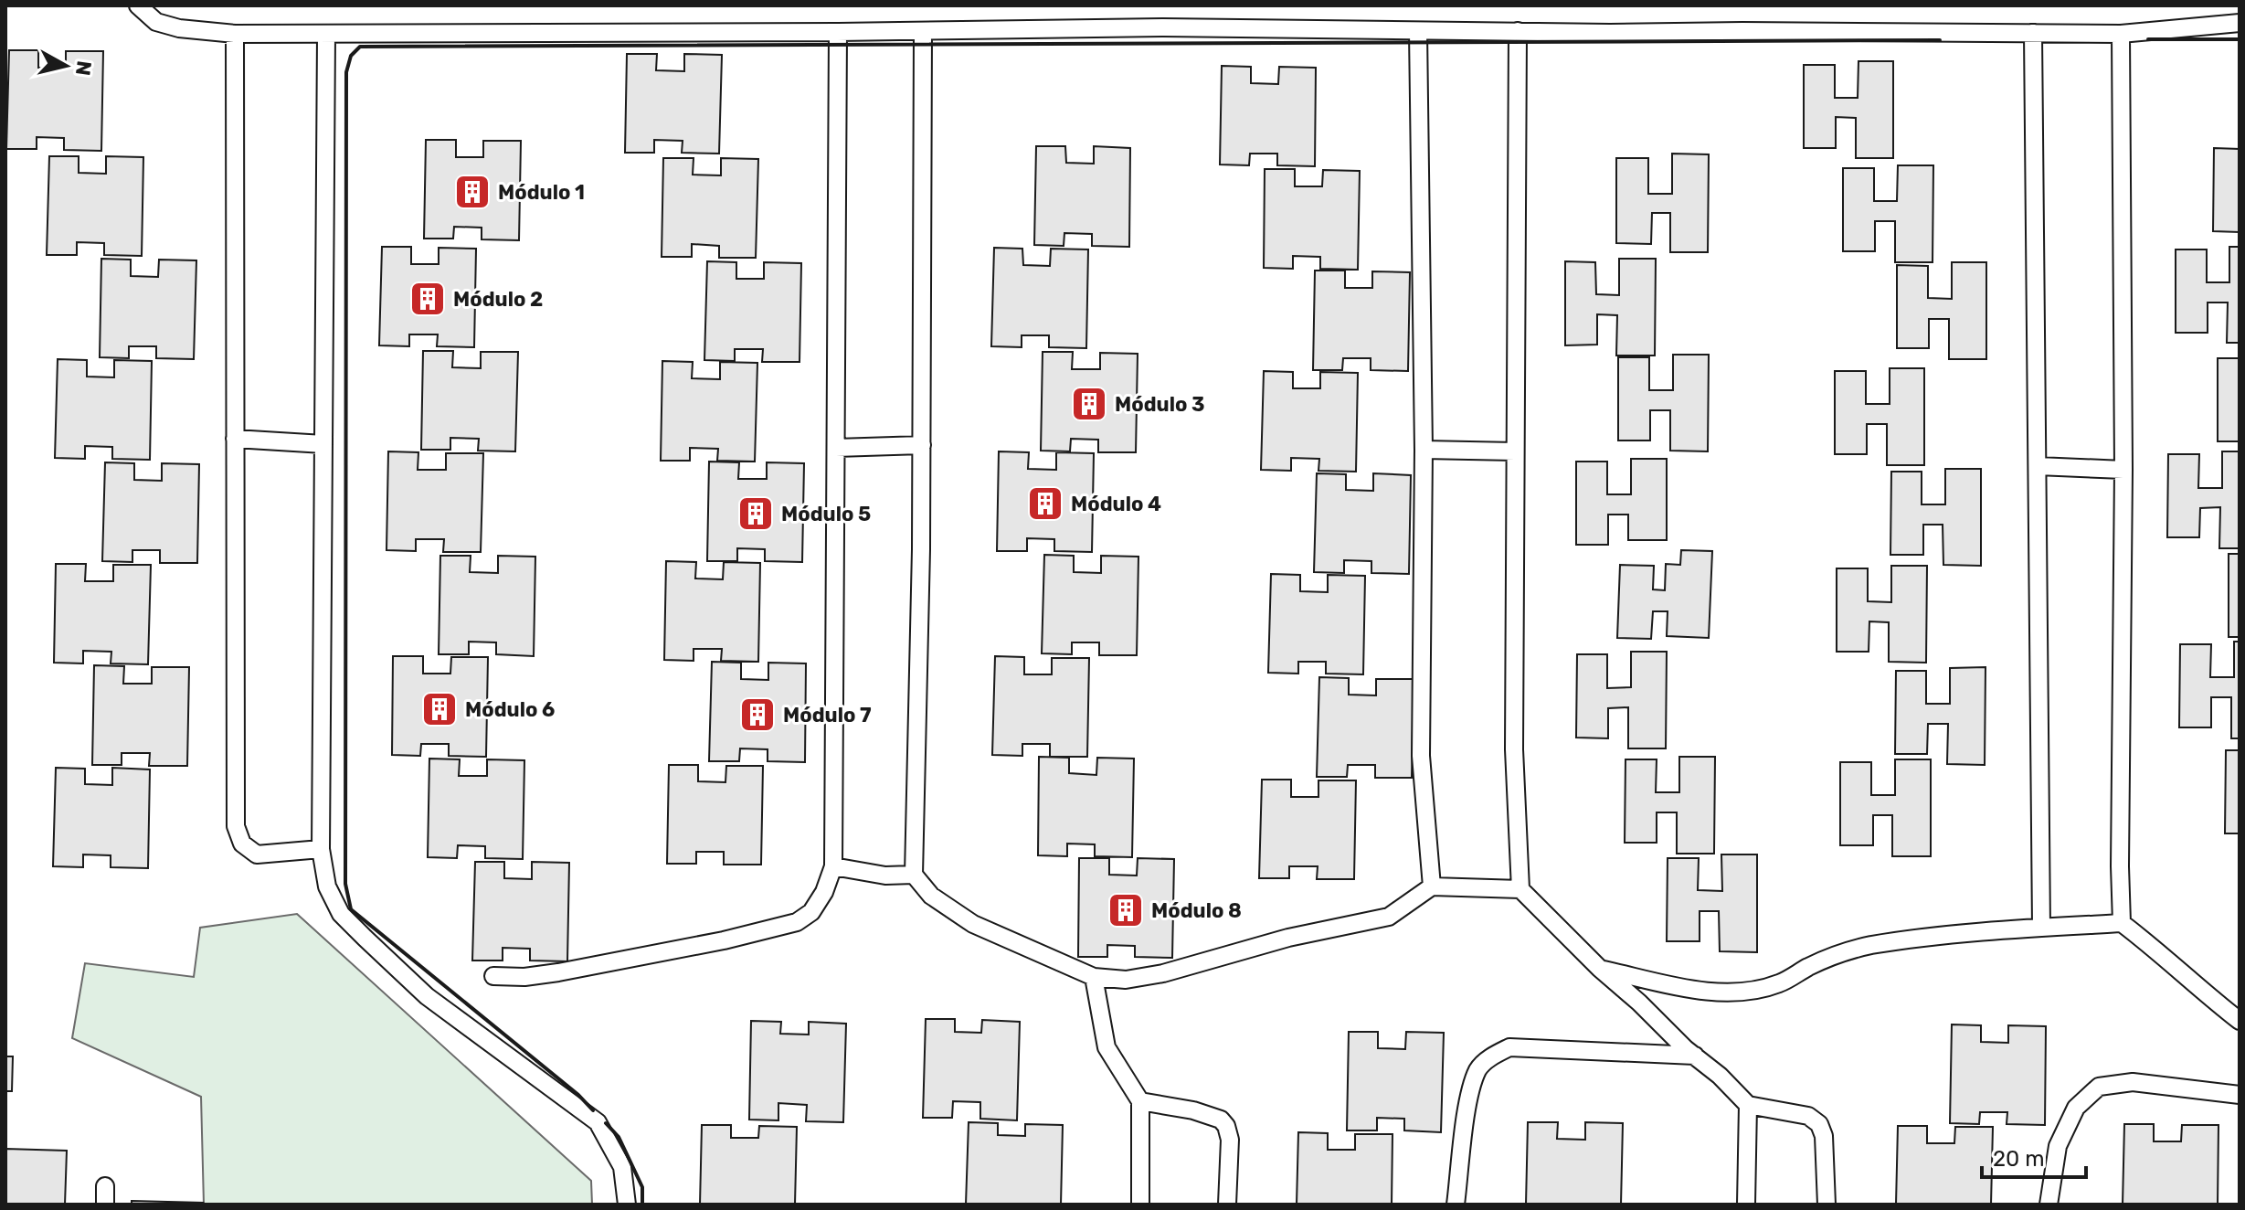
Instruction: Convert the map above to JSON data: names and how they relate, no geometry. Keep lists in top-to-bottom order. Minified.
{"places":{"building":["Módulo 1","Módulo 2","Módulo 3","Módulo 4","Módulo 5","Módulo 6","Módulo 7","Módulo 8"]},"scale_bar":"20 m","north":"right"}
